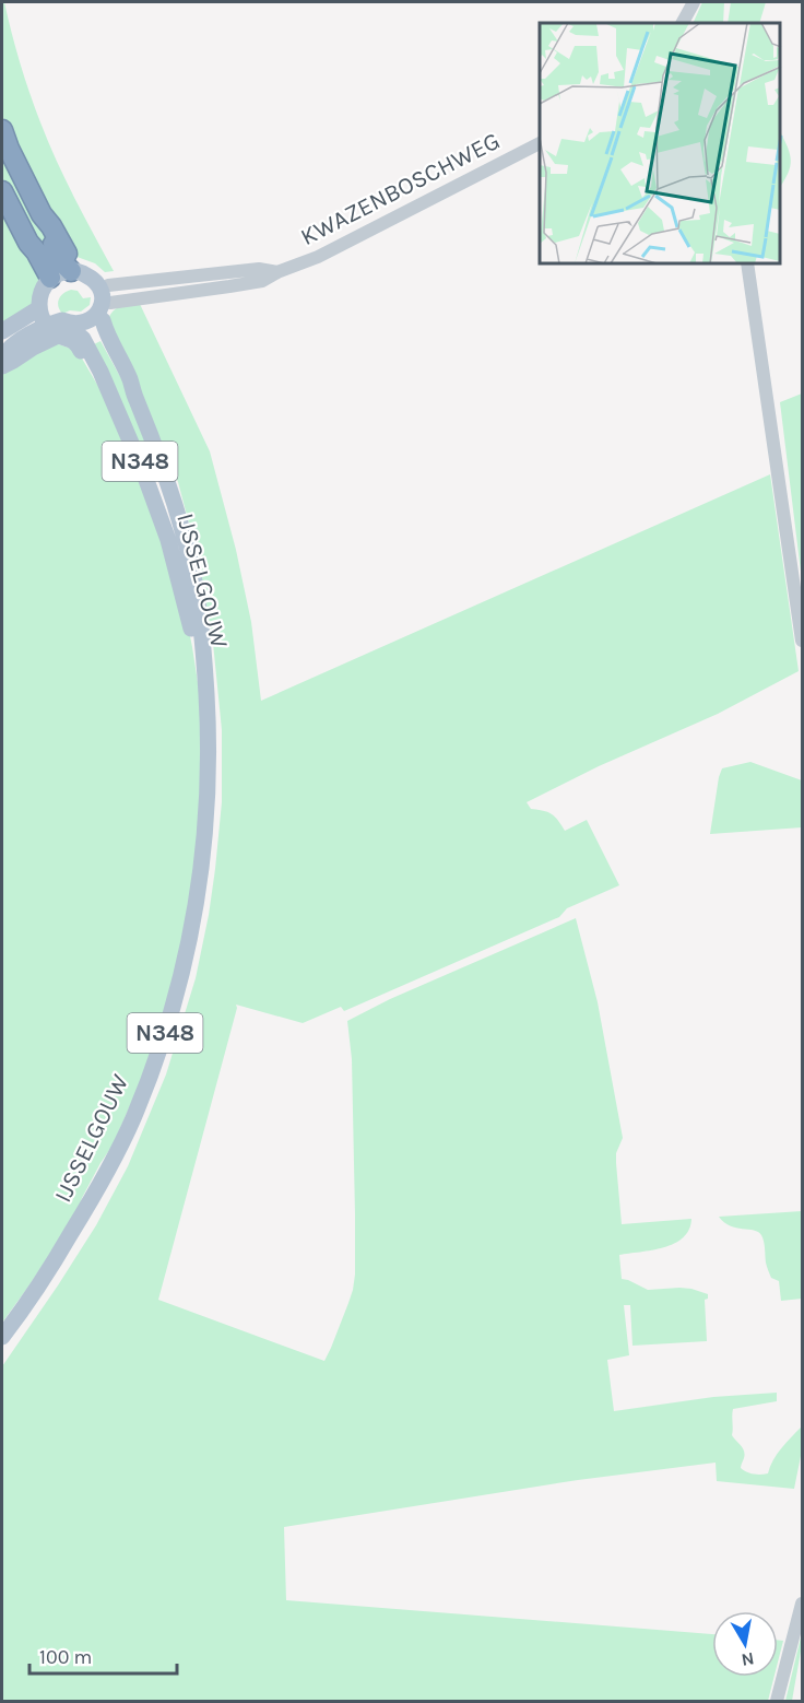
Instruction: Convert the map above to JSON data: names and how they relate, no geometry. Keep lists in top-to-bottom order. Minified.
{"streets":{"main road":["N348","IJSSELGOUW"],"street":["KWAZENBOSCHWEG"]},"scale_bar":"100 m","north":"bottom"}
